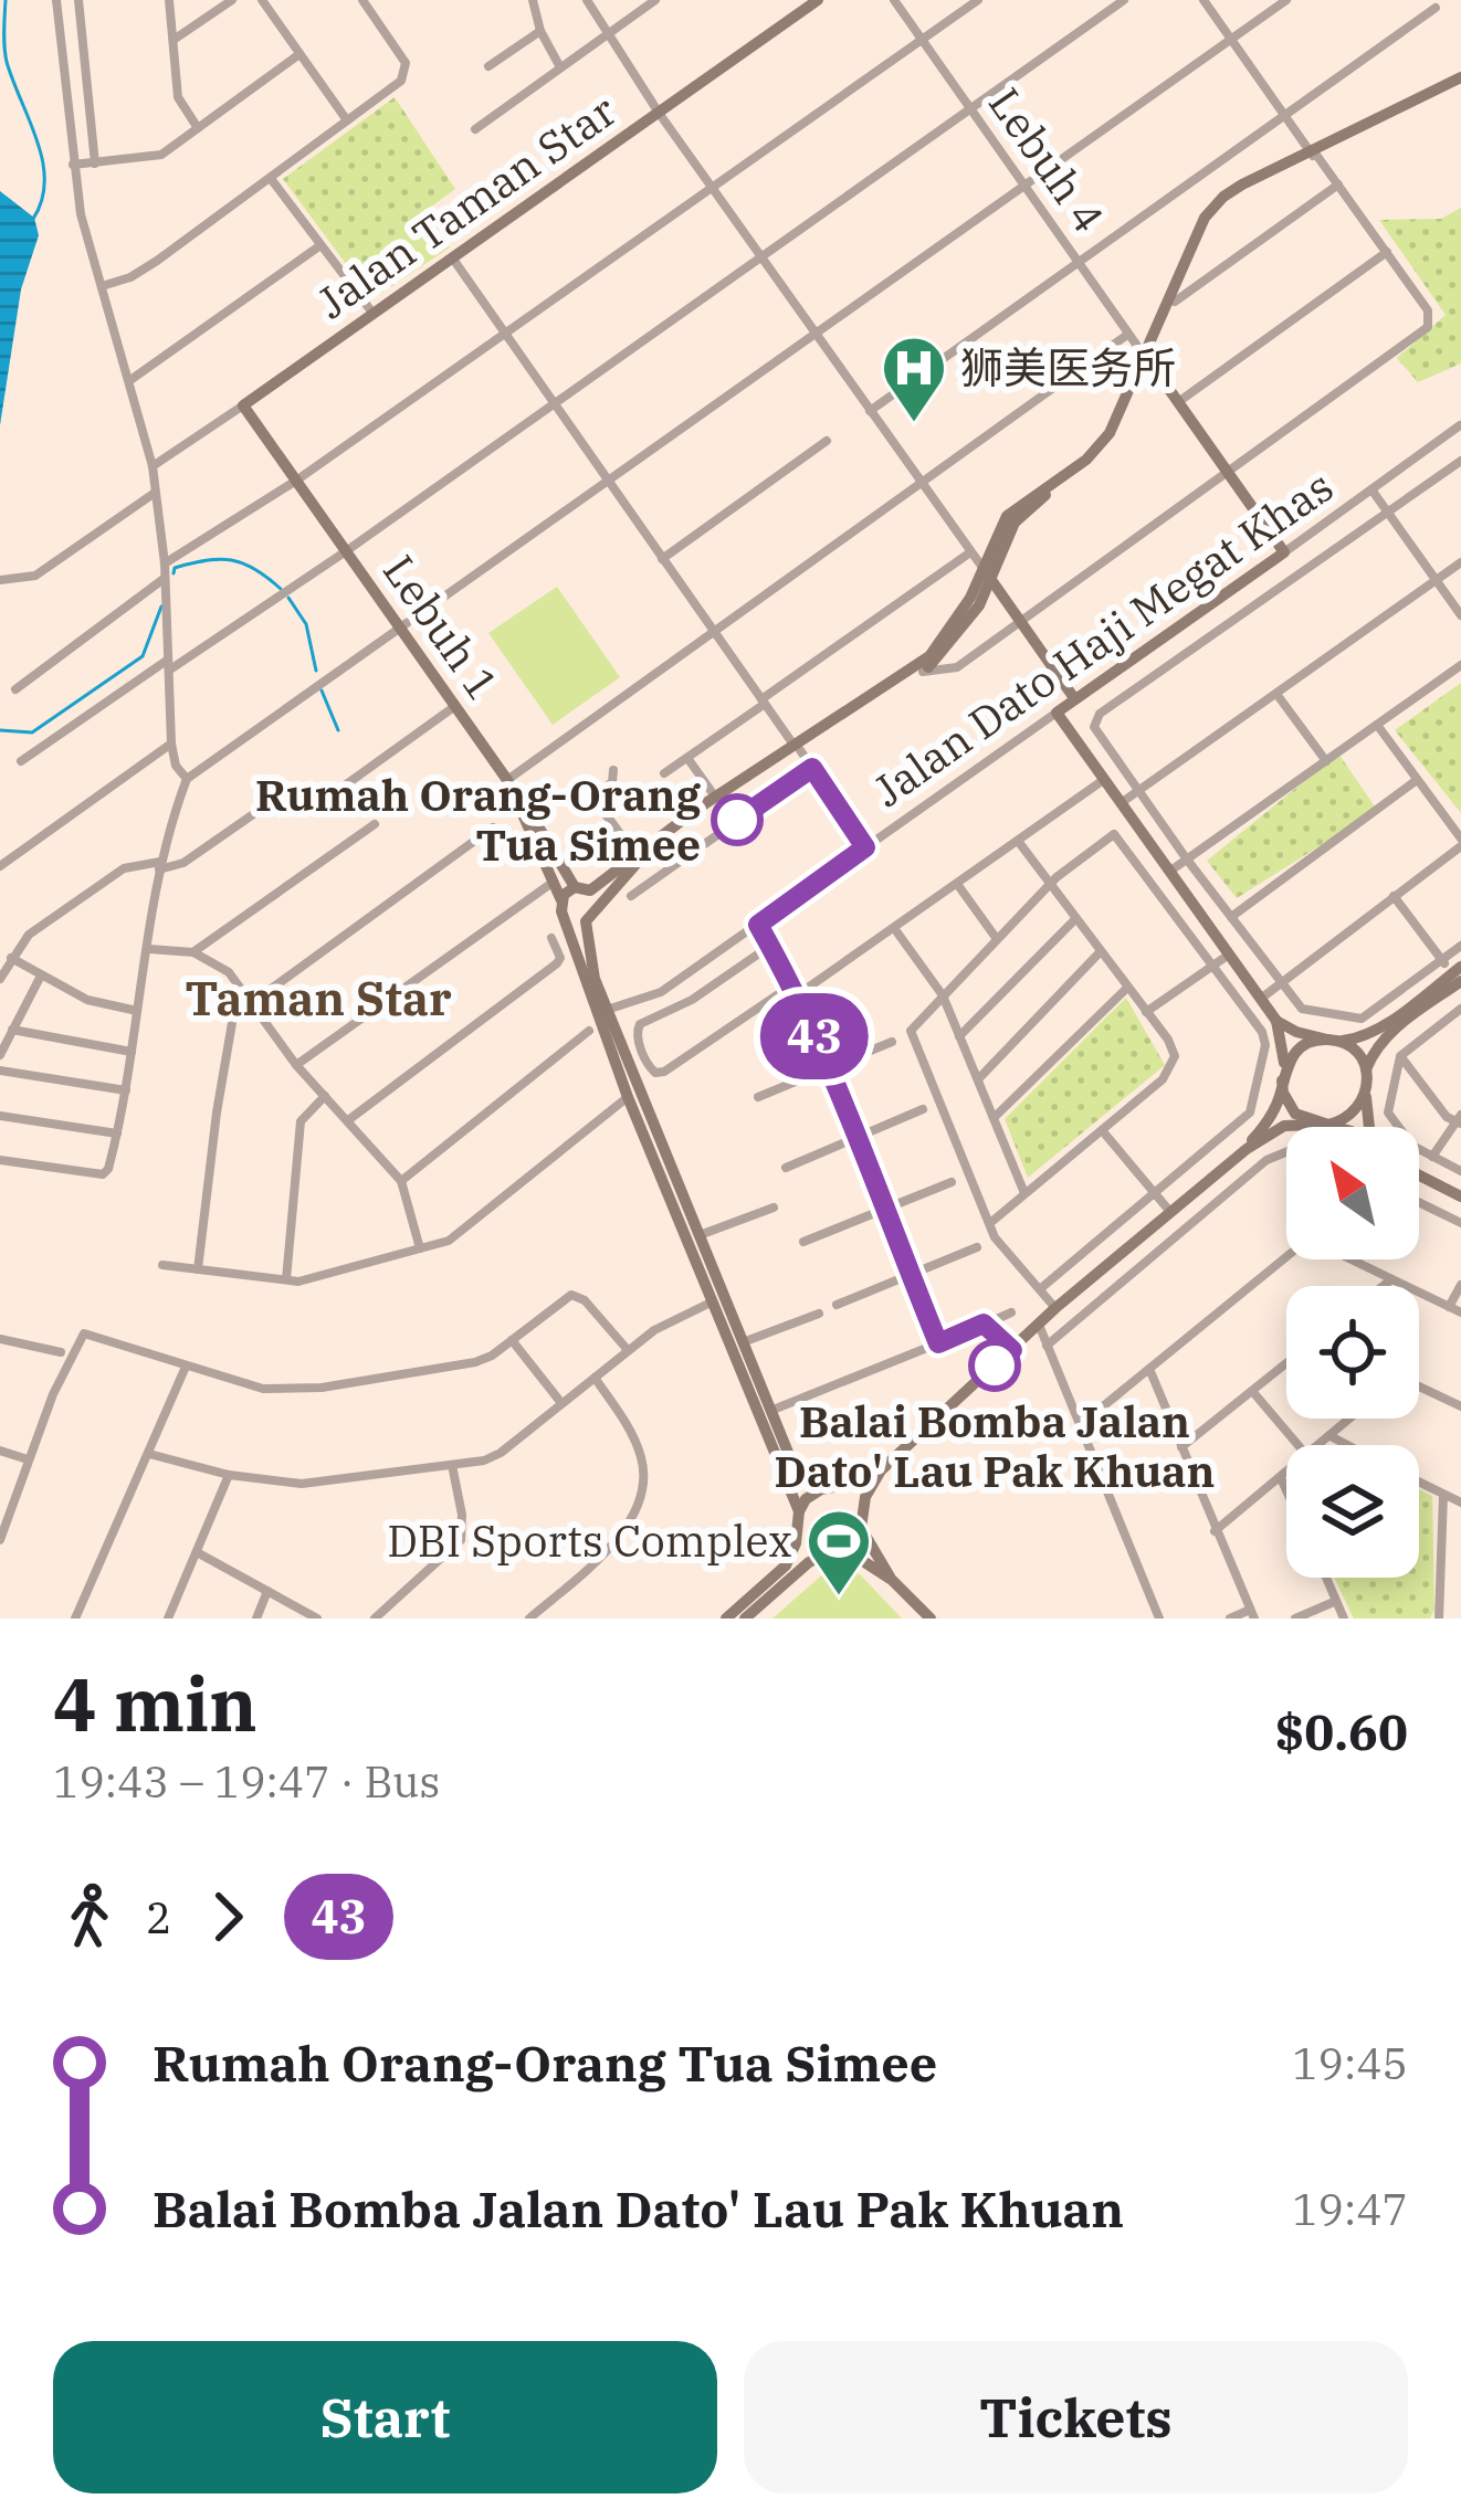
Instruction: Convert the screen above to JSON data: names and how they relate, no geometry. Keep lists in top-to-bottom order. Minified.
{"streets":{"main road":["Lebuh 4","Jalan Taman Star","Lebuh 1","Jalan Dato Haji Megat Khas"]},"crossings":[["Lebuh 4","Jalan Dato Haji Megat Khas"],["Jalan Taman Star","Lebuh 1"]],"districts":["Taman Star"],"places":{"hospital":["狮美医务所"],"other":["Rumah Orang-Orang Tua Simee","Balai Bomba Jalan Dato' Lau Pak Khuan"],"sports":["DBI Sports Complex"]},"lines":["bus line 43"],"north":"top left","page":{"on_map":"43","heading":["4 min","19:43 – 19:47 · Bus","$0.60"],"legs":["2","43"],"list":[{"name":"Rumah Orang-Orang Tua Simee","value":"19:45"},{"name":"Balai Bomba Jalan Dato' Lau Pak Khuan","value":"19:47"}],"buttons":["Start","Tickets"]}}
